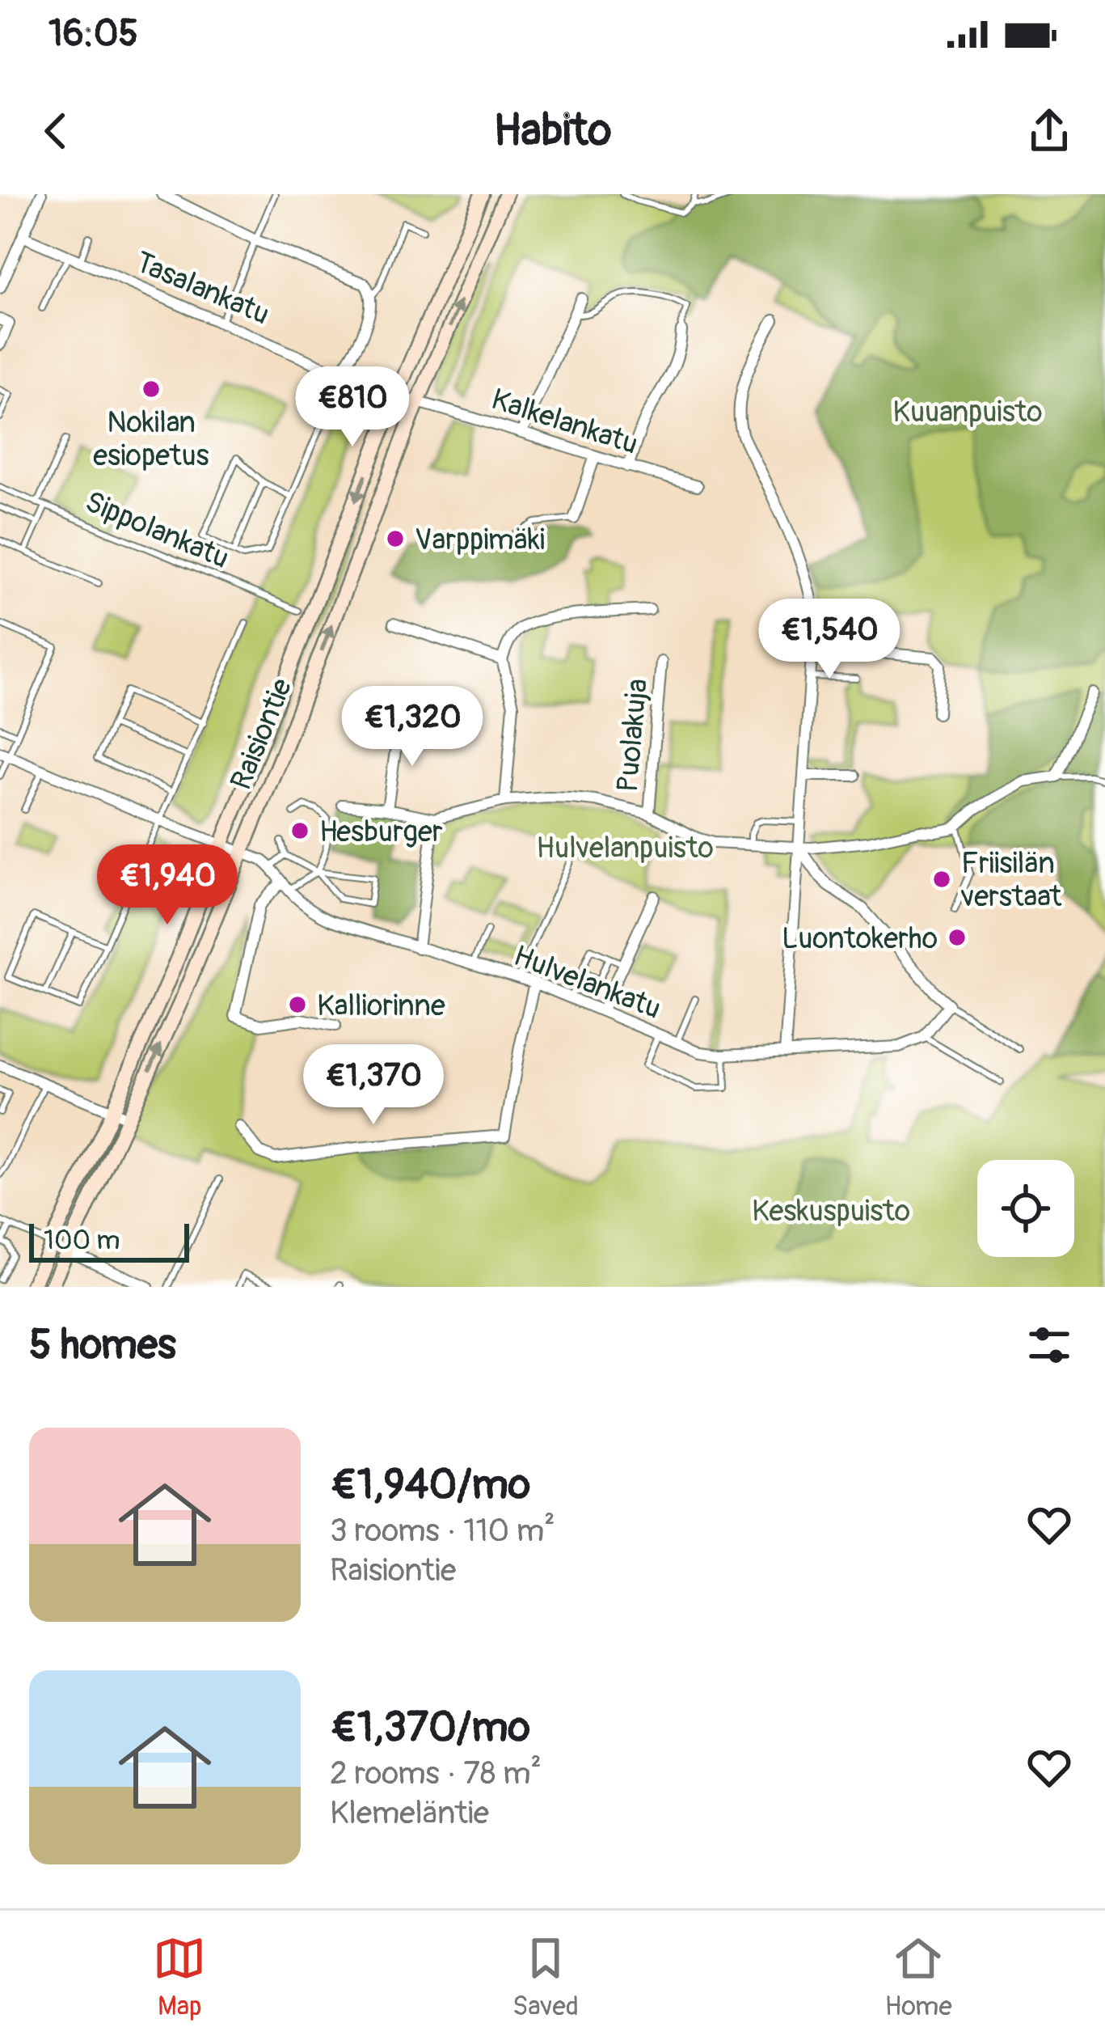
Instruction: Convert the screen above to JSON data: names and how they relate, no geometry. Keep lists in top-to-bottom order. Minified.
{"streets":{"main road":["Raisiontie"],"street":["Tasalankatu","Kalkelankatu","Puolakuja","Hulvelankatu"],"lane":["Sippolankatu"]},"crossings":[["Tasalankatu","Kalkelankatu"],["Tasalankatu","Raisiontie"],["Kalkelankatu","Raisiontie"],["Raisiontie","Hulvelankatu"]],"parks":["Kuuanpuisto","Hulvelanpuisto","Keskuspuisto"],"places":["Nokilan esiopetus","Varppimäki","Hesburger","Friisilän verstaat","Luontokerho","Kalliorinne"],"scale_bar":"100 m","page":{"status":"16:05","header":"Habito","price":["€810","€1,540","€1,320","€1,940","€1,370"],"scale":"100 m","heading":"5 homes","list":[{"name":"€1,940/mo","note":"3 rooms · 110 m² · Raisiontie"},{"name":"€1,370/mo","note":"2 rooms · 78 m² · Klemeläntie"}],"tabs":["Map","Saved","Home"]}}
